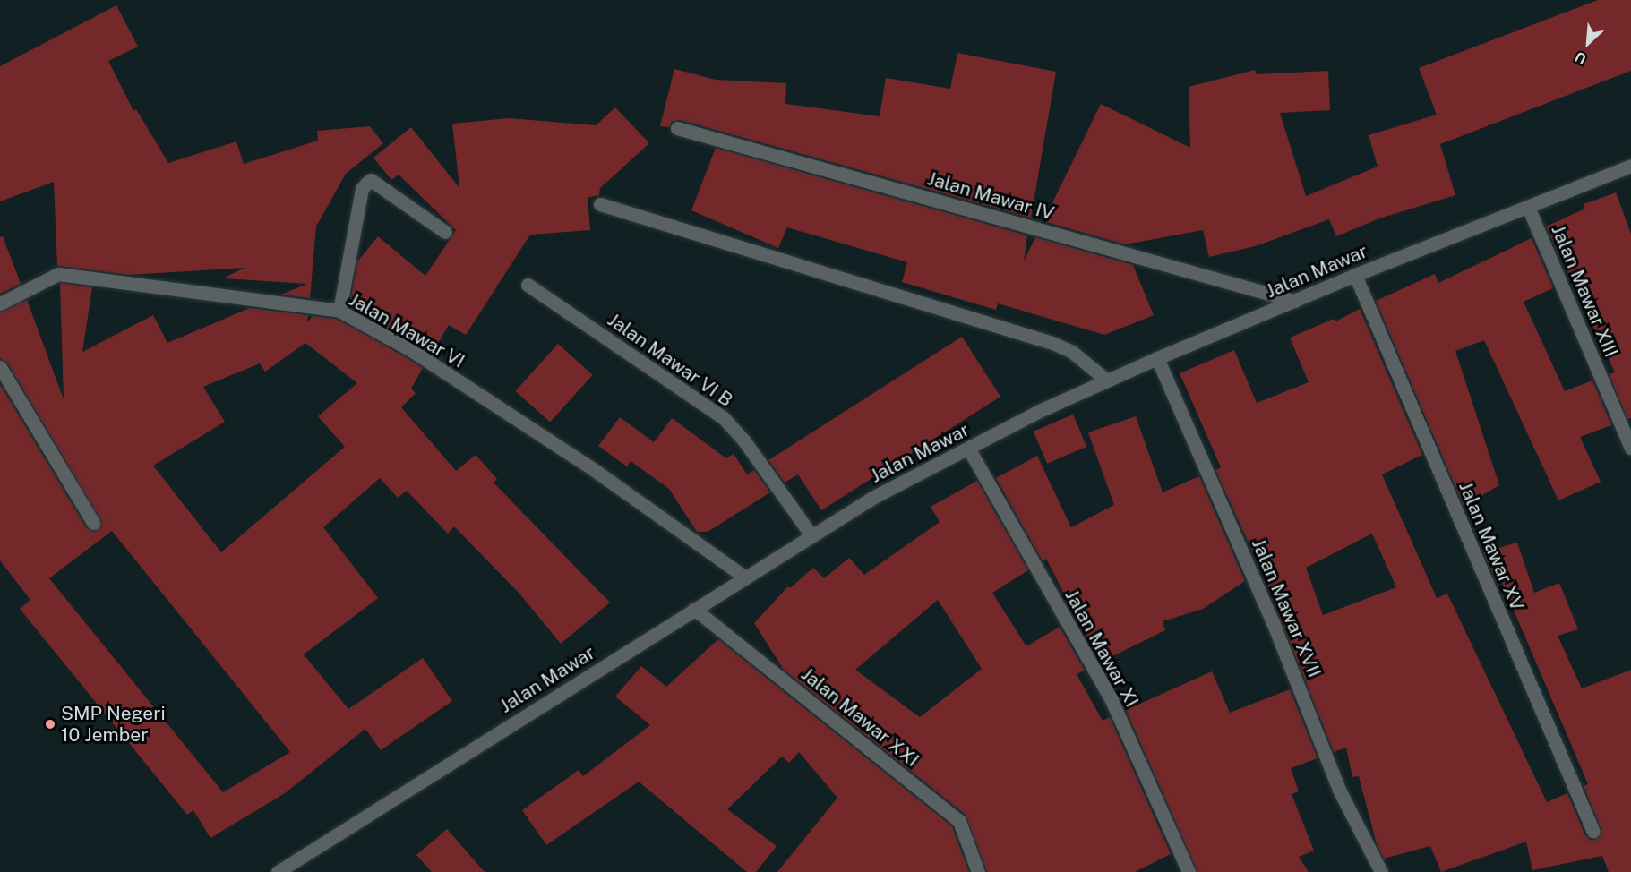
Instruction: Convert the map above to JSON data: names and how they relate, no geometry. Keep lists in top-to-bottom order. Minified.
{"streets":{"street":["Jalan Mawar IV","Jalan Mawar","Jalan Mawar XIII","Jalan Mawar VI","Jalan Mawar VI B","Jalan Mawar XV","Jalan Mawar XVII","Jalan Mawar XI","Jalan Mawar XXI"]},"crossings":[["Jalan Mawar IV","Jalan Mawar"],["Jalan Mawar","Jalan Mawar XIII"],["Jalan Mawar","Jalan Mawar VI"],["Jalan Mawar","Jalan Mawar VI B"],["Jalan Mawar","Jalan Mawar XV"],["Jalan Mawar","Jalan Mawar XVII"],["Jalan Mawar","Jalan Mawar XI"],["Jalan Mawar","Jalan Mawar XXI"]],"places":["SMP Negeri 10 Jember"],"north":"bottom left"}
